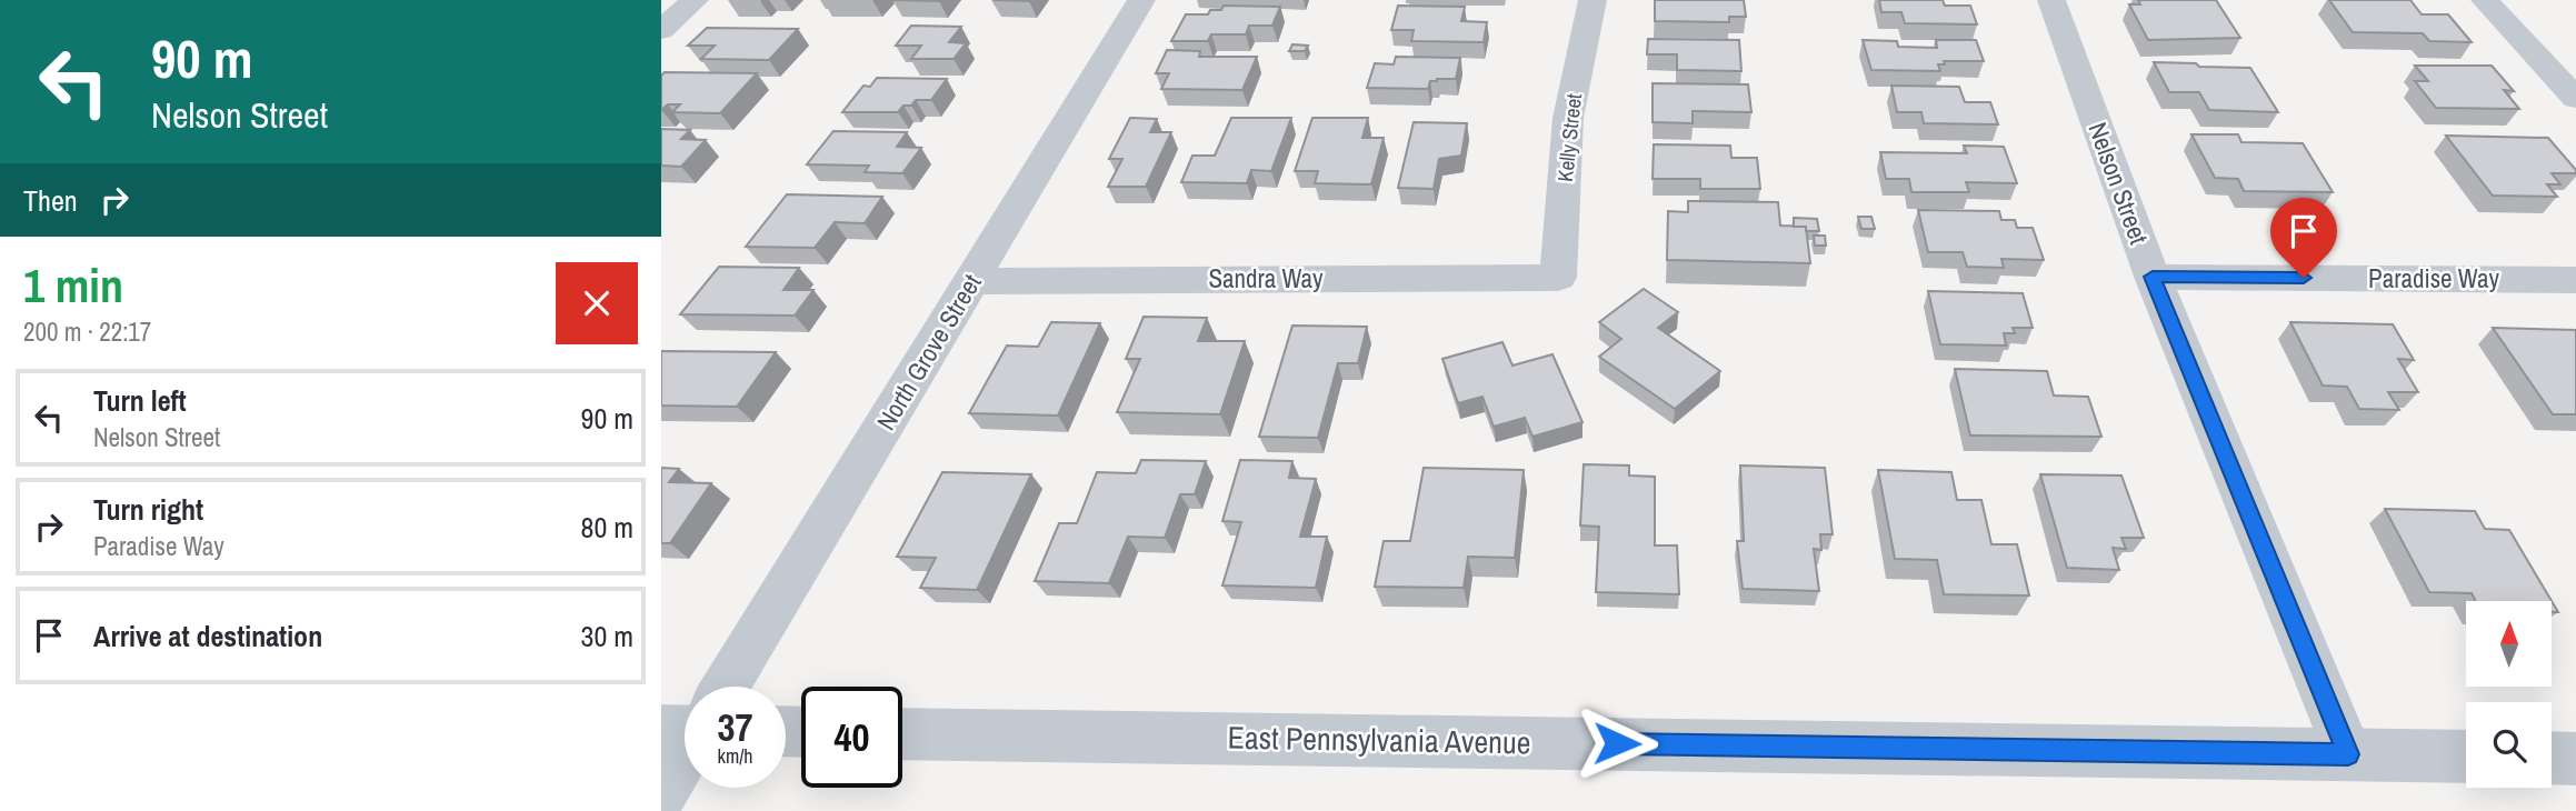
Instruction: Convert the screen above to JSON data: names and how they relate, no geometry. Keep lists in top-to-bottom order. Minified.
{"streets":{"street":["Kelly Street","Nelson Street","Sandra Way","Paradise Way","North Grove Street","East Pennsylvania Avenue"]},"crossings":[["Kelly Street","Sandra Way"],["Nelson Street","Paradise Way"],["Nelson Street","East Pennsylvania Avenue"],["Sandra Way","North Grove Street"]],"north":"top","page":{"turn":["90 m","Nelson Street"],"then":"Then","heading":["1 min","200 m · 22:17"],"list":[{"name":"Turn left","note":"Nelson Street","value":"90 m"},{"name":"Turn right","note":"Paradise Way","value":"80 m"},{"name":"Arrive at destination","value":"30 m"}],"speed":"37 km/h","limit":"40"}}
